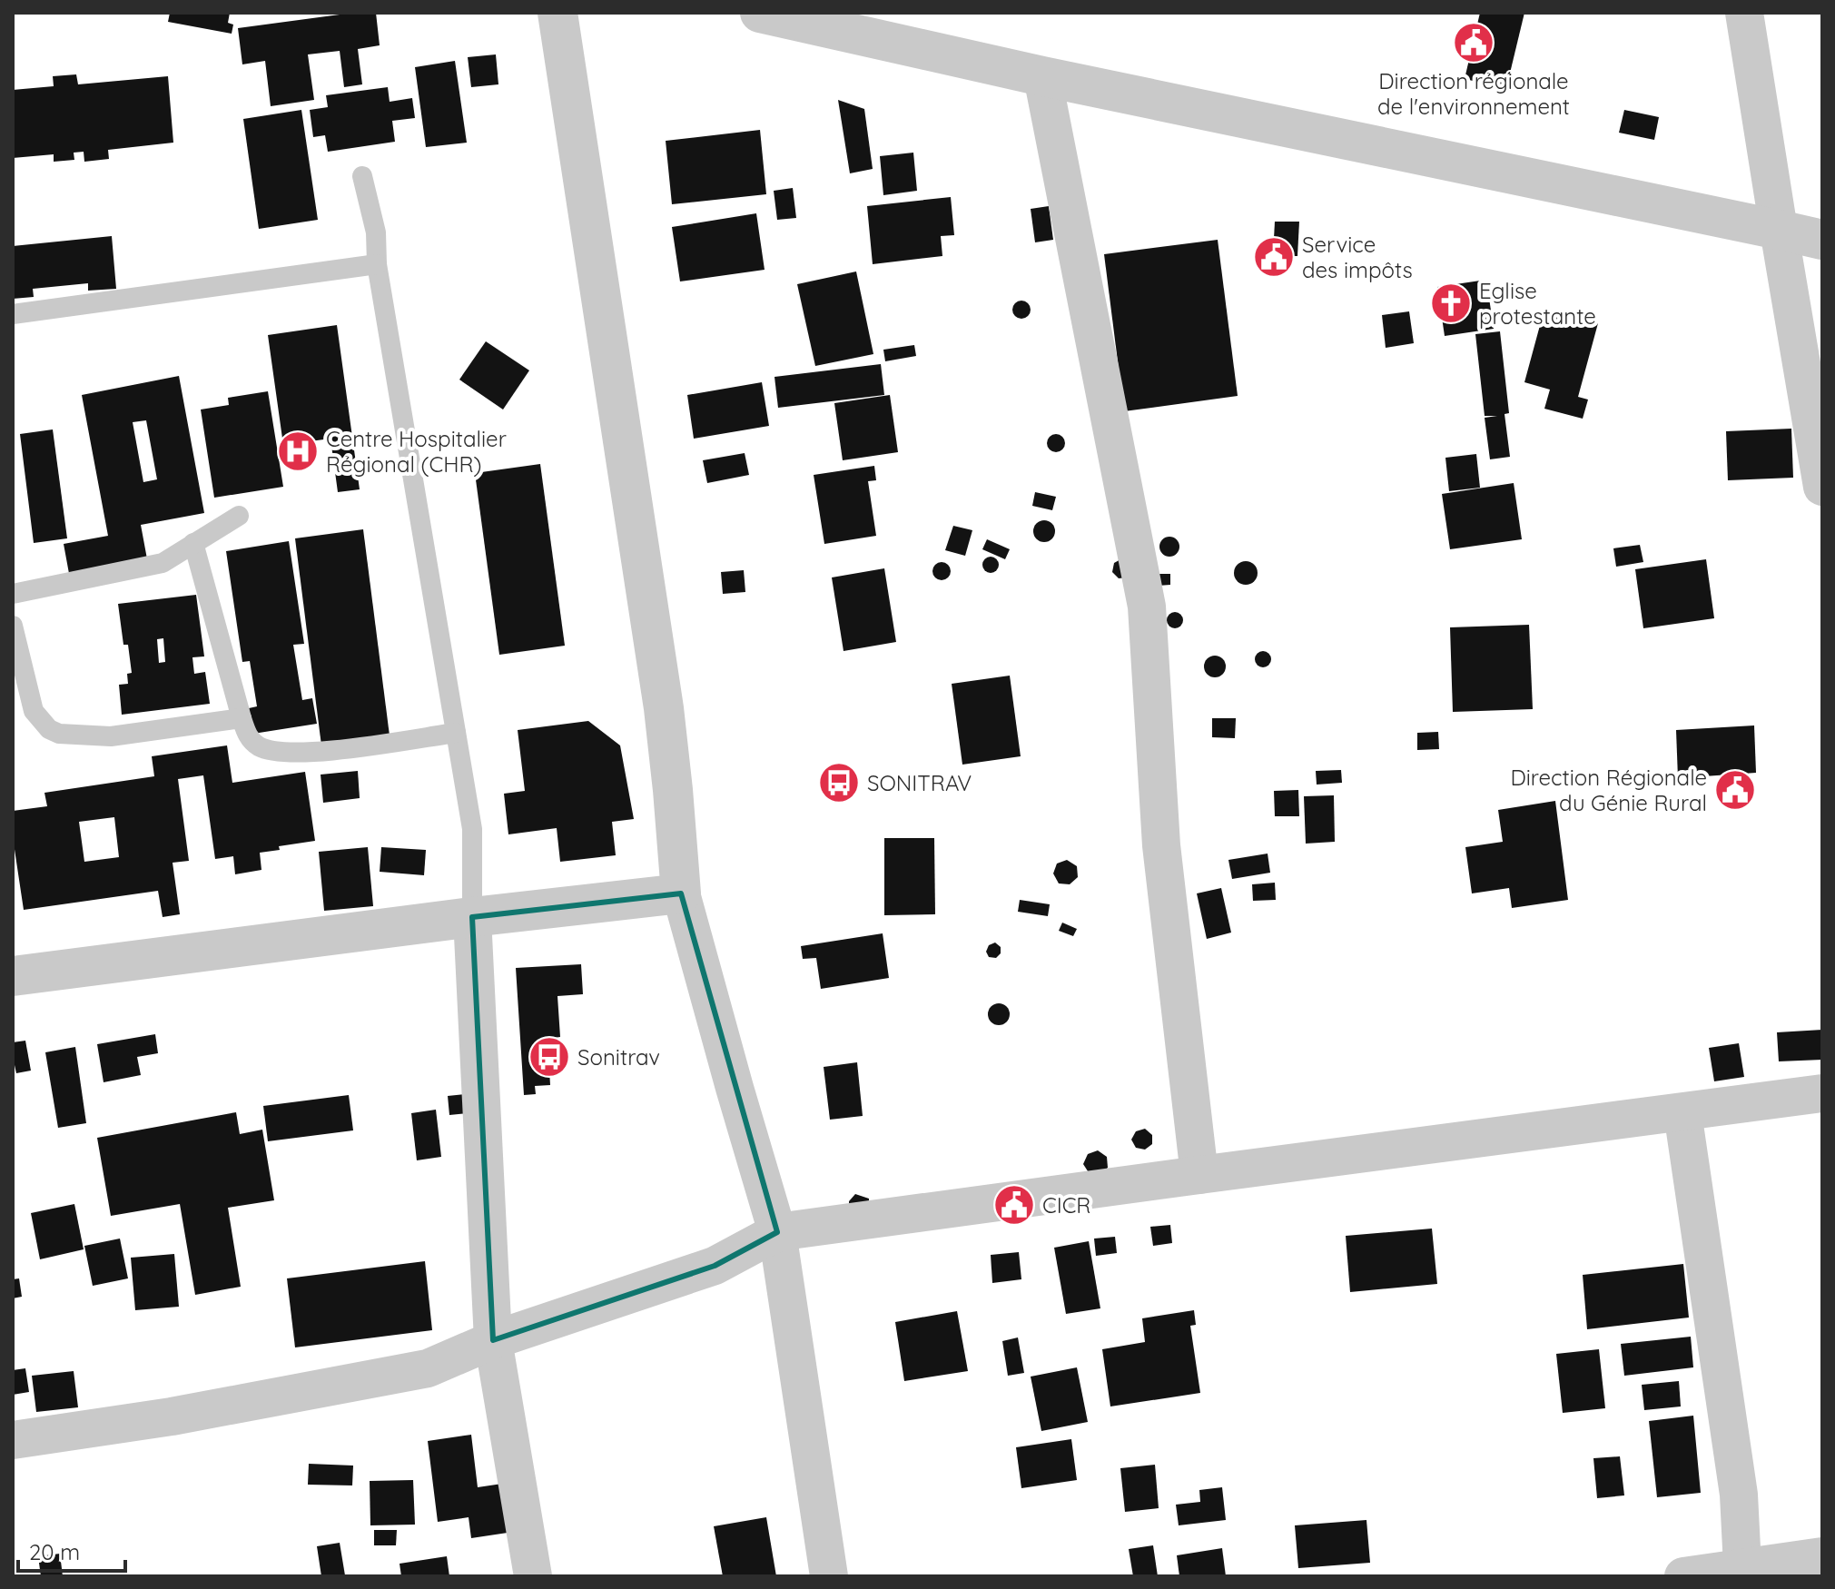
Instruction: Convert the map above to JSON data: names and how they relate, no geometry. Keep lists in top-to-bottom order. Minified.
{"places":{"public building":["Direction régionale de l'environnement","Service des impôts","Direction Régionale du Génie Rural","CICR"],"church":["Eglise protestante"],"hospital":["Centre Hospitalier Régional (CHR)"],"bus stop":["SONITRAV","Sonitrav"]},"scale_bar":"20 m"}
